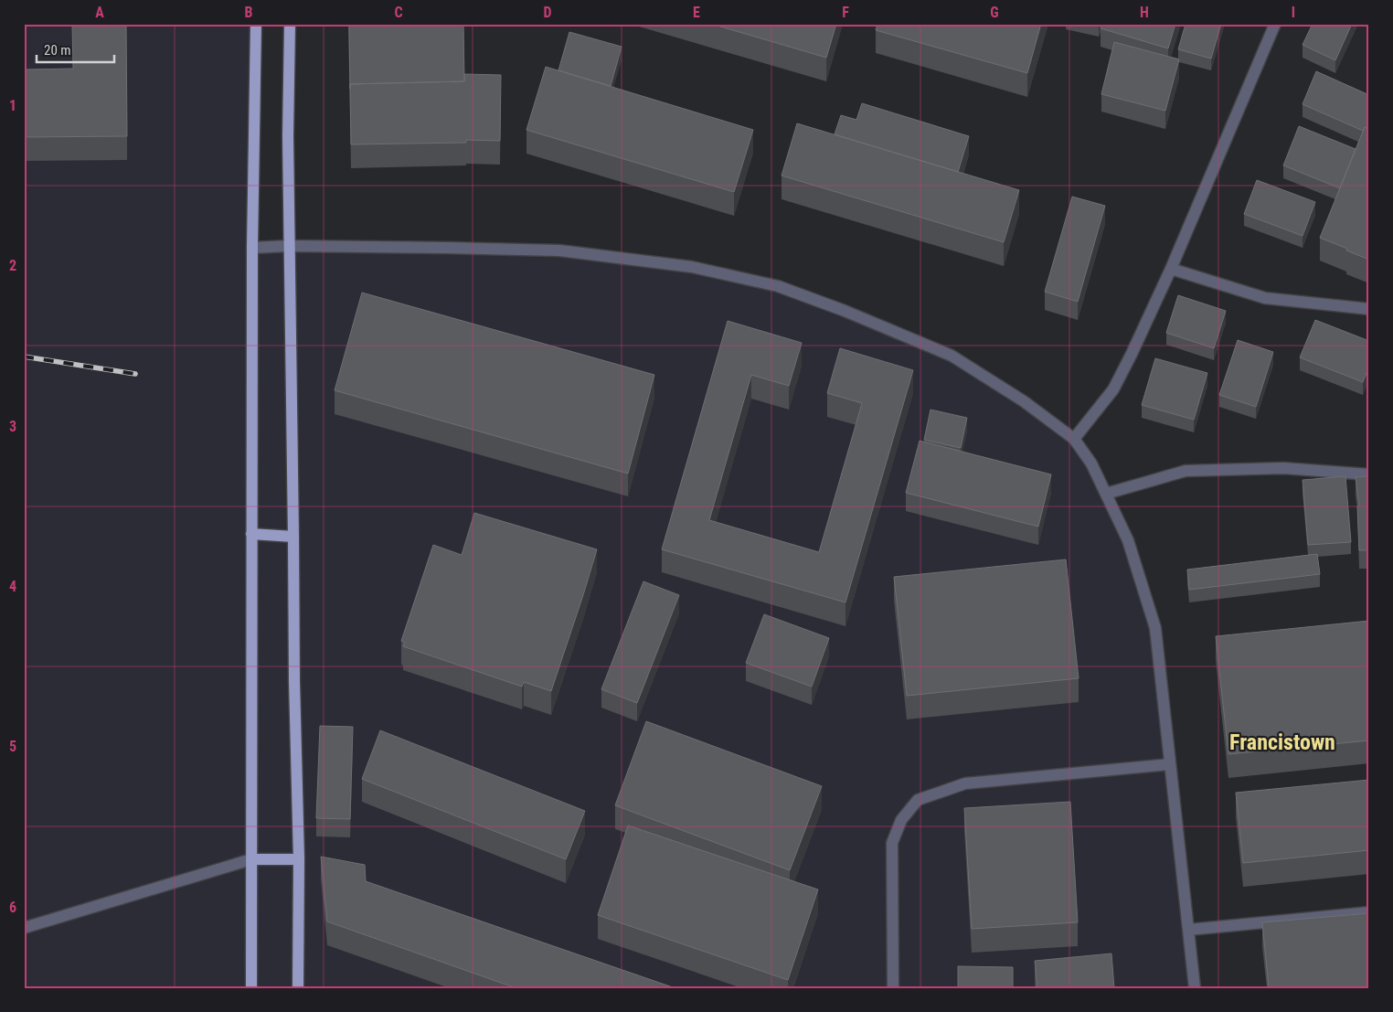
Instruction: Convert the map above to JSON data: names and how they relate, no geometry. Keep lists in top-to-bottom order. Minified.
{"districts":["Francistown"],"scale_bar":"20 m","grid":{"columns":["A","B","C","D","E","F","G","H","I"],"rows":["1","2","3","4","5","6"]}}
